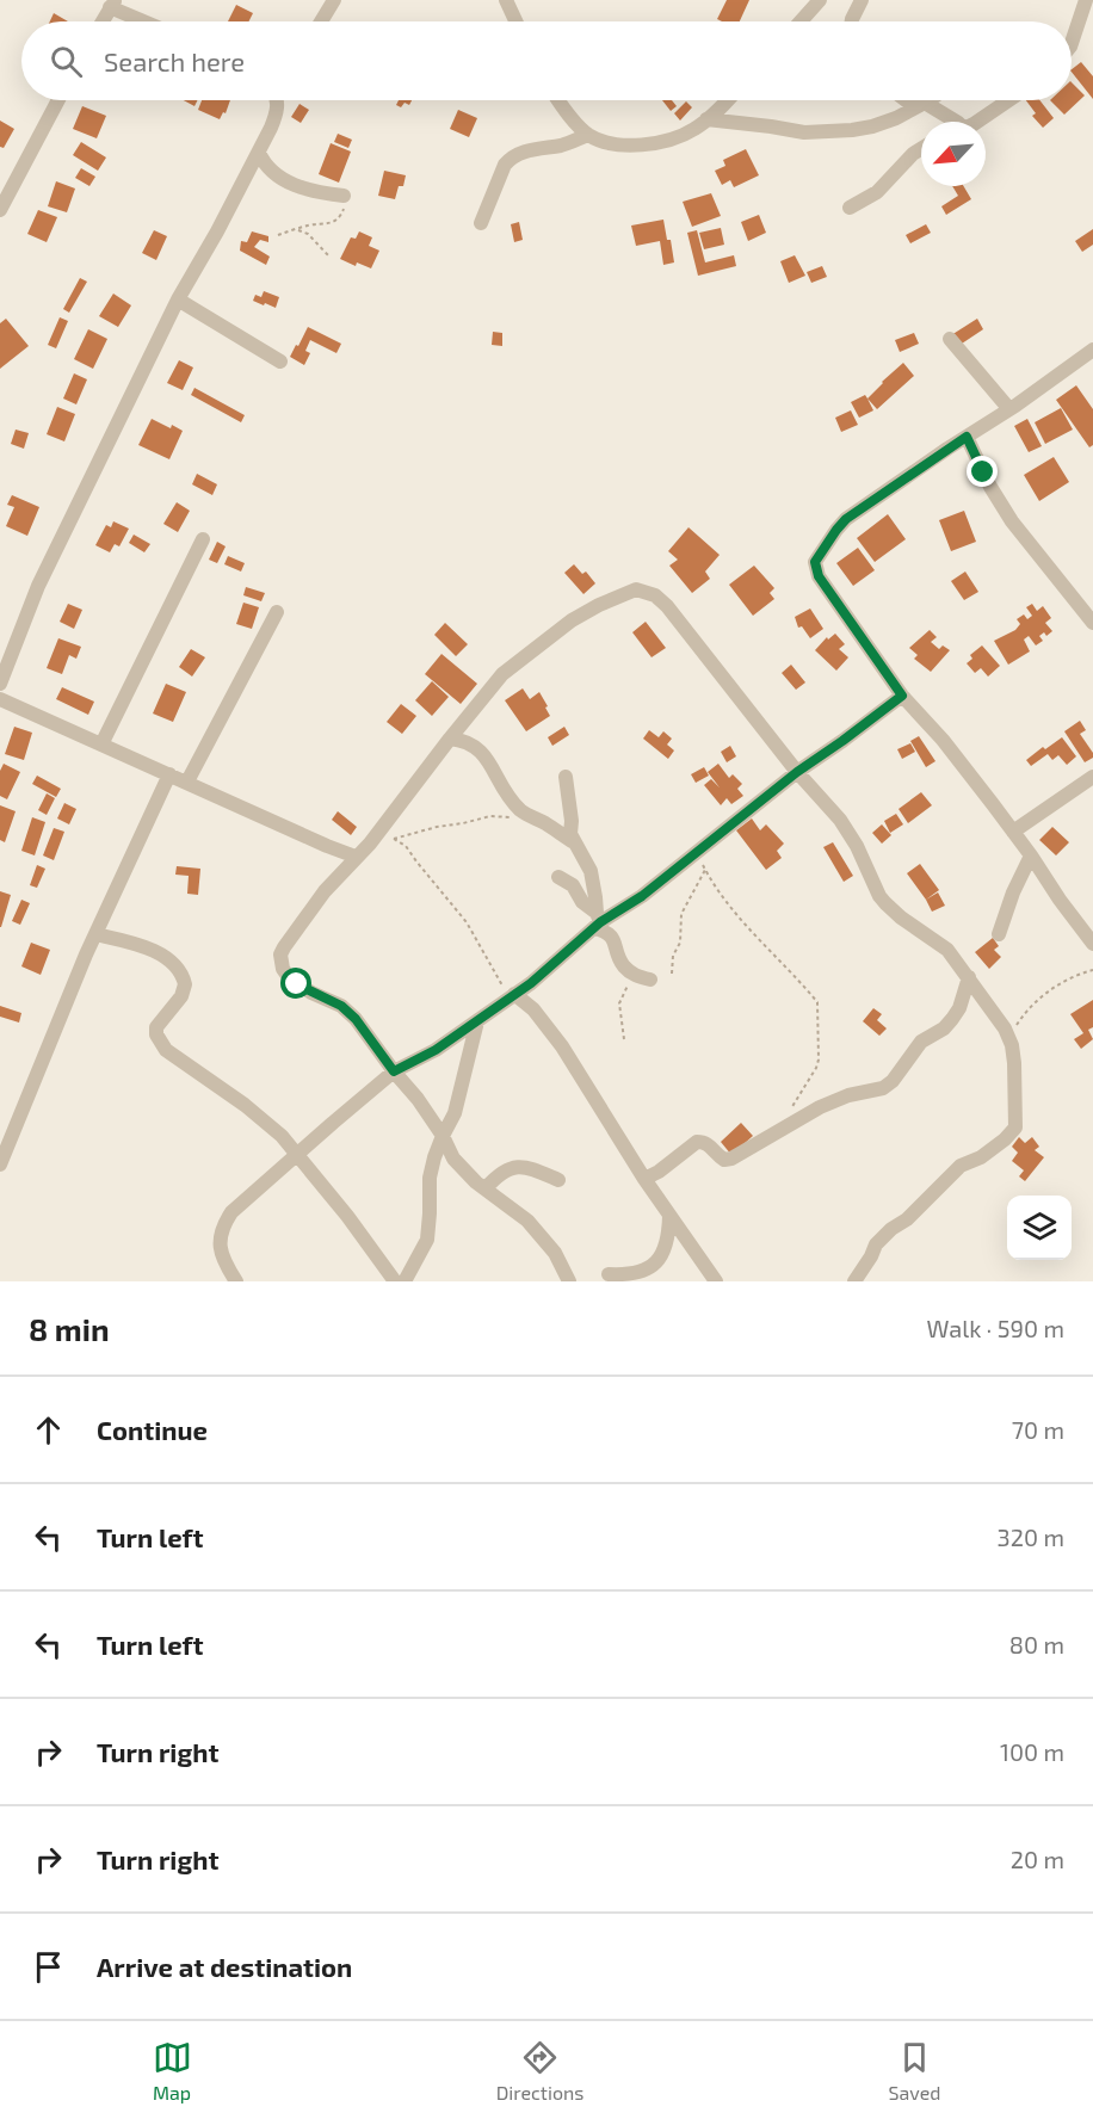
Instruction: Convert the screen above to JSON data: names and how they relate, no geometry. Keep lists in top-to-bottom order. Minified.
{"north":"bottom left","page":{"search":"Search here","heading":["8 min","Walk · 590 m"],"list":[["Continue","70 m"],["Turn left","320 m"],["Turn left","80 m"],["Turn right","100 m"],["Turn right","20 m"],"Arrive at destination"],"nav":["Map","Directions","Saved"]}}
